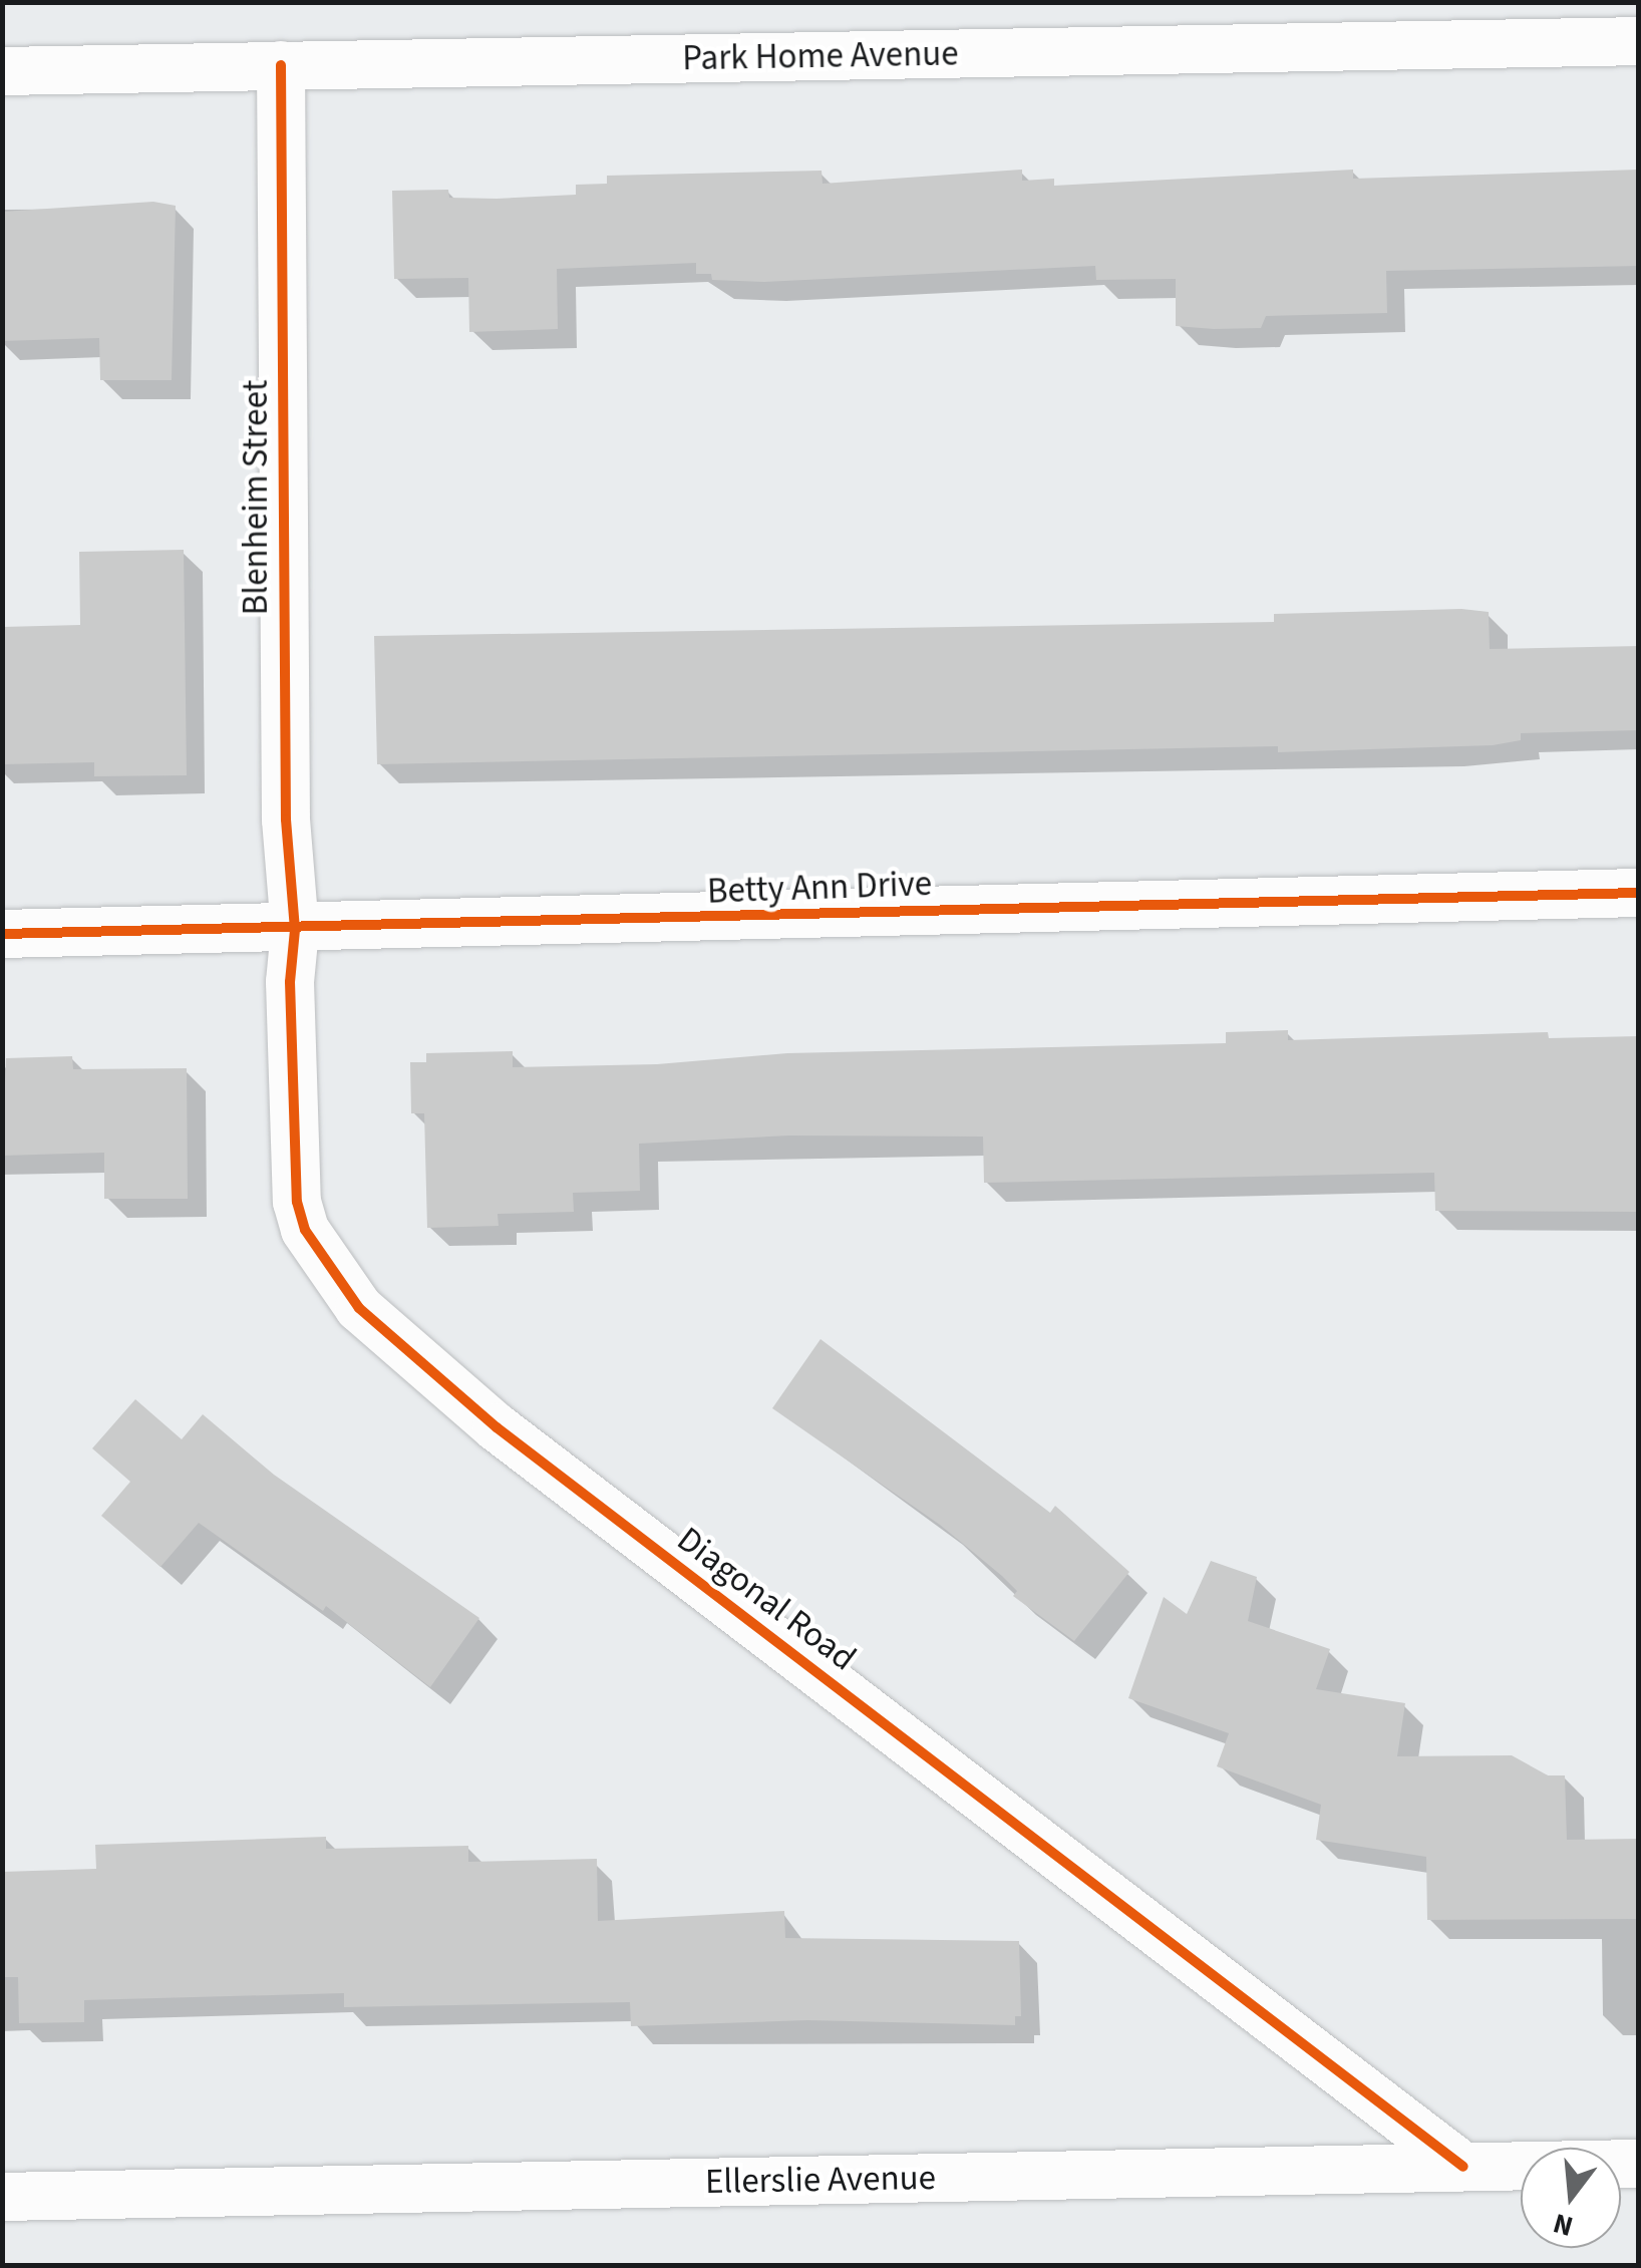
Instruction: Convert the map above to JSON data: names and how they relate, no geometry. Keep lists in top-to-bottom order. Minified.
{"streets":{"street":["Park Home Avenue","Blenheim Street","Betty Ann Drive","Diagonal Road","Ellerslie Avenue"]},"crossings":[["Park Home Avenue","Blenheim Street"],["Blenheim Street","Betty Ann Drive"],["Blenheim Street","Diagonal Road"],["Betty Ann Drive","Diagonal Road"],["Diagonal Road","Ellerslie Avenue"]],"north":"bottom"}
